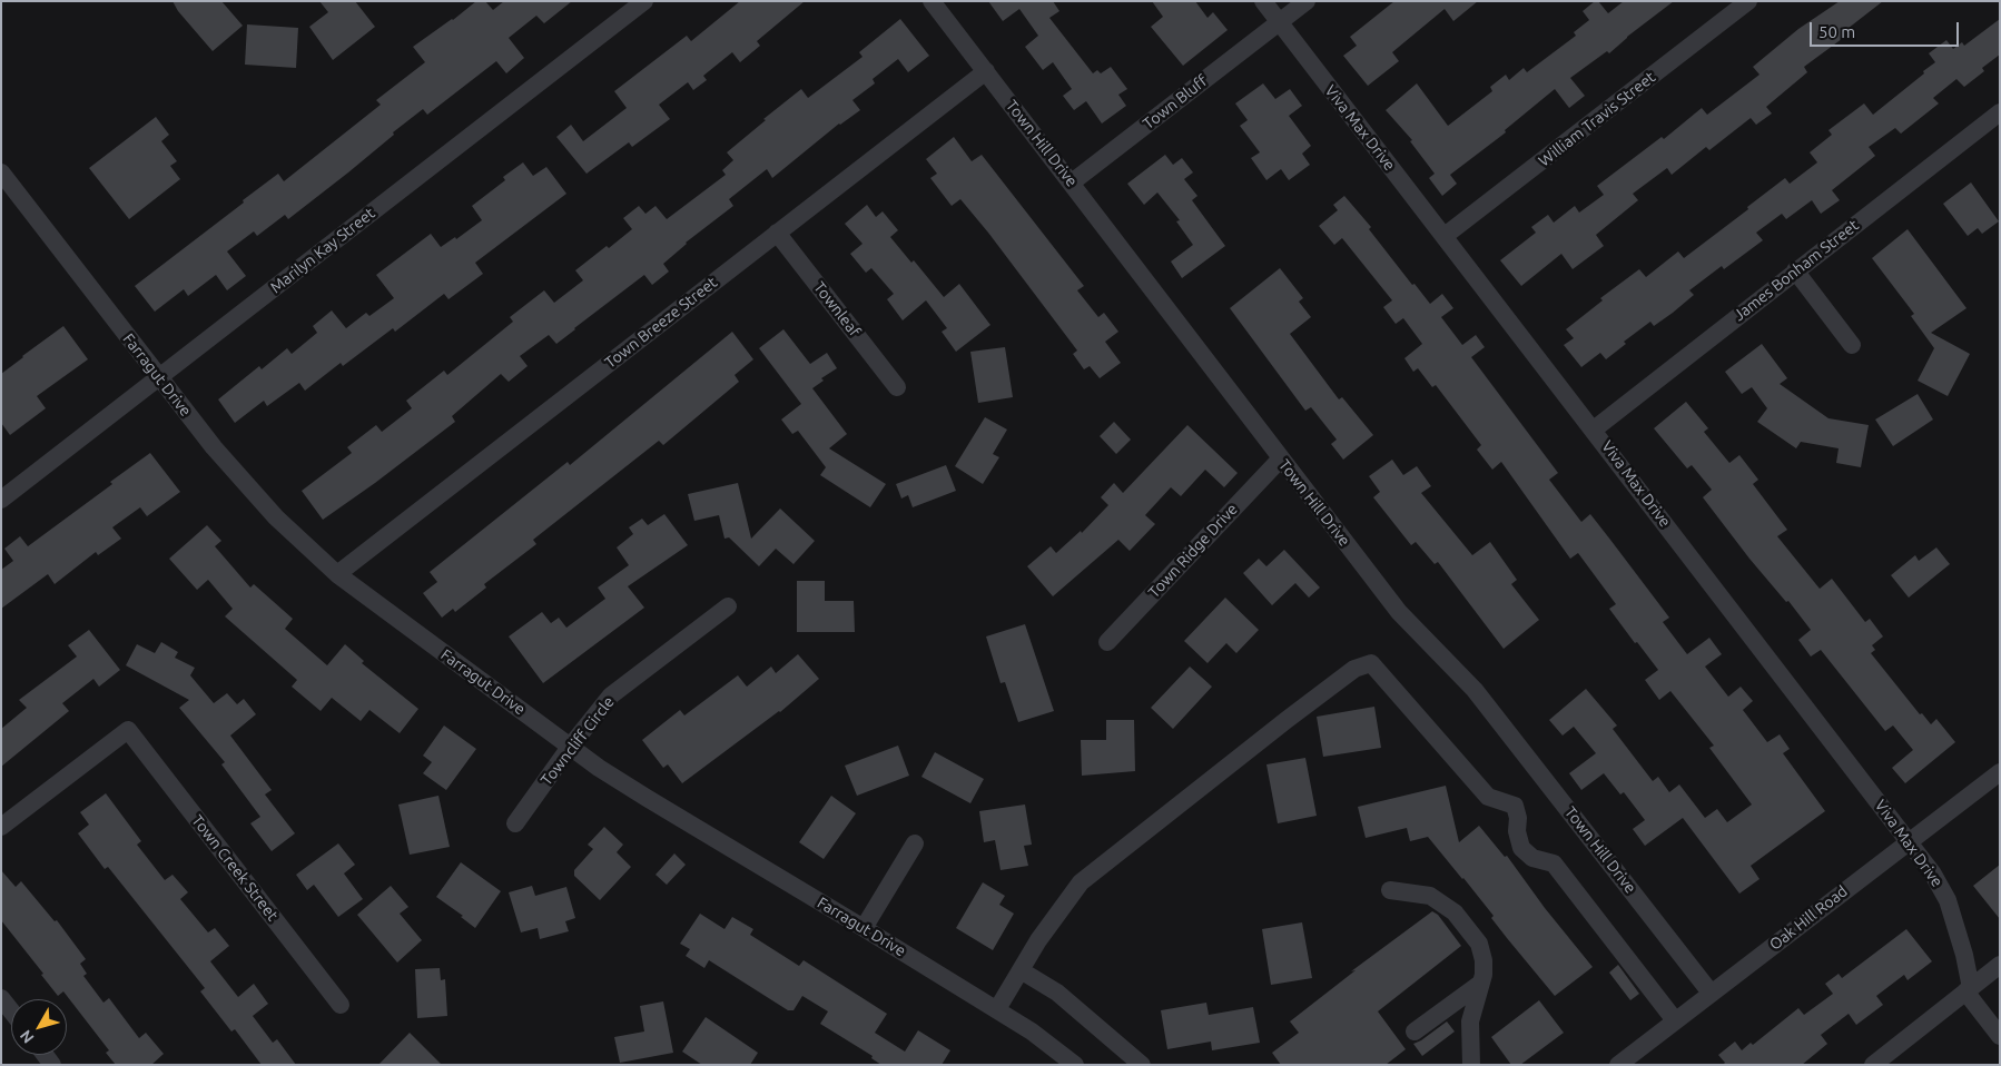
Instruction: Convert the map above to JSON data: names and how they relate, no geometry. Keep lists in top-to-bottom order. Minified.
{"streets":{"street":["Town Bluff","William Travis Street","Viva Max Drive","Town Hill Drive","Marilyn Kay Street","James Bonham Street","Townleaf","Town Breeze Street","Farragut Drive","Town Ridge Drive","Towncliff Circle","Town Creek Street","Oak Hill Road"]},"crossings":[["Town Bluff","Viva Max Drive"],["Town Bluff","Town Hill Drive"],["William Travis Street","Viva Max Drive"],["Viva Max Drive","James Bonham Street"],["Viva Max Drive","Oak Hill Road"],["Town Hill Drive","Town Breeze Street"],["Town Hill Drive","Town Ridge Drive"],["Town Hill Drive","Oak Hill Road"],["Marilyn Kay Street","Farragut Drive"],["Townleaf","Town Breeze Street"],["Town Breeze Street","Farragut Drive"],["Farragut Drive","Towncliff Circle"]],"scale_bar":"50 m","north":"bottom left"}
